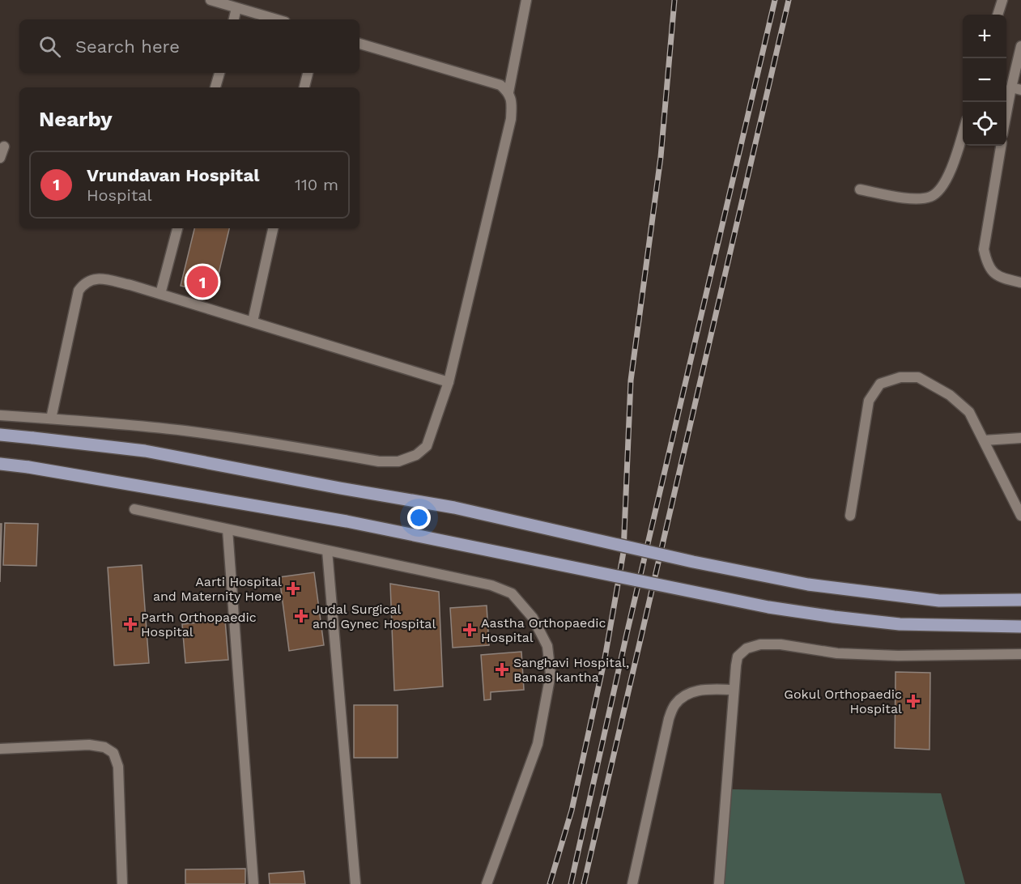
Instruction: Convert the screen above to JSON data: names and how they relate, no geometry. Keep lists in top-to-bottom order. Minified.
{"places":{"health":["Aarti Hospital and Maternity Home","Judal Surgical and Gynec Hospital","Parth Orthopaedic Hospital","Aastha Orthopaedic Hospital","Sanghavi Hospital, Banas kantha","Gokul Orthopaedic Hospital"]},"page":{"map_buttons":["+","−"],"search":"Search here","heading":"Nearby","list":[{"mark":"1","name":"Vrundavan Hospital","note":"Hospital","value":"110 m"}],"pins":"1"}}
